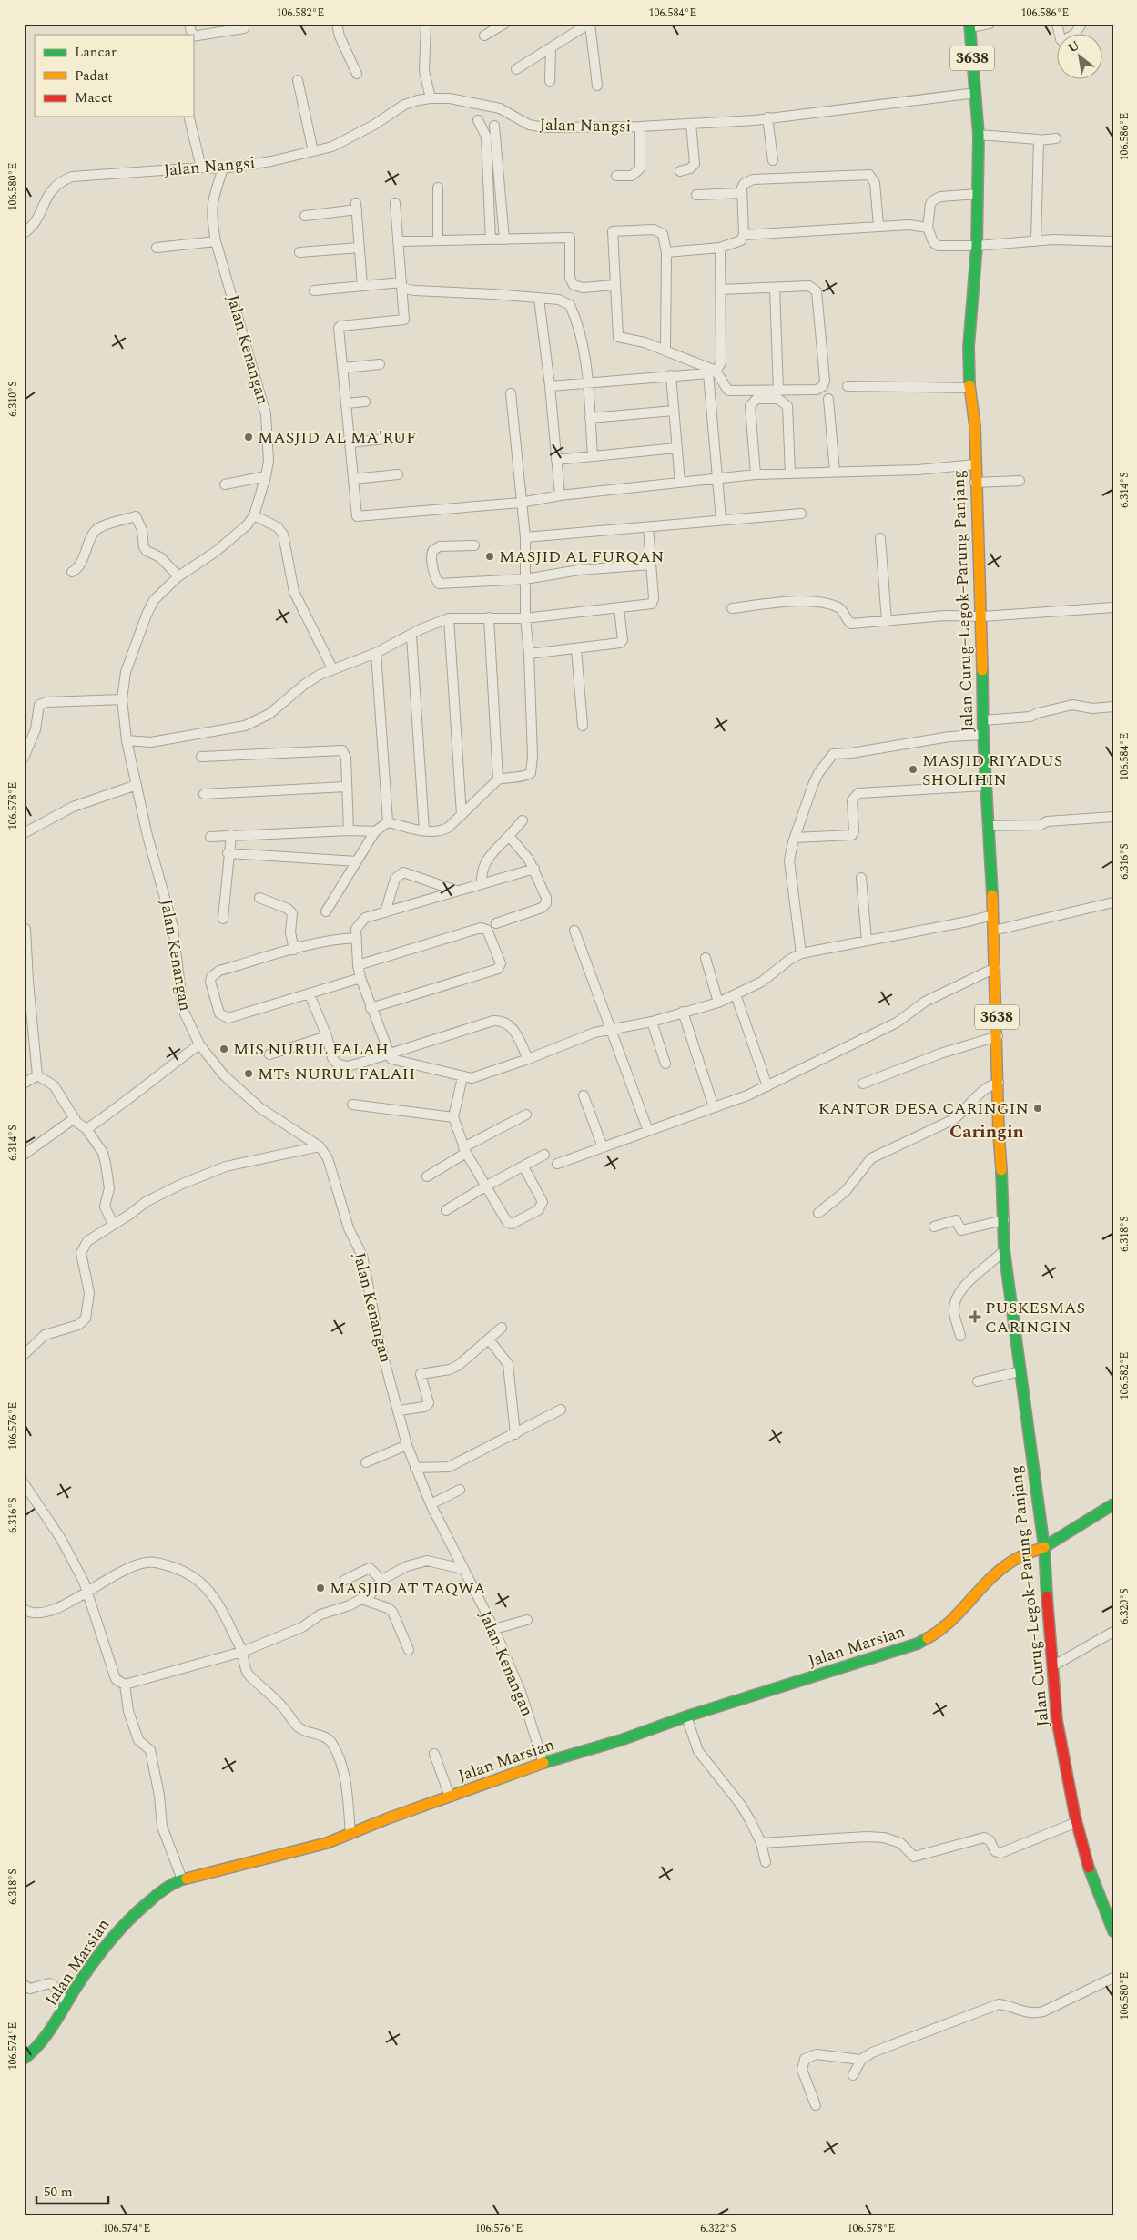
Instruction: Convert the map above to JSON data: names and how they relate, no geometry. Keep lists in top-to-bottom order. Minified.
{"streets":{"main road":["3638","Jalan Curug–Legok–Parung Panjang","Jalan Marsian"],"street":["Jalan Nangsi","Jalan Kenangan"]},"crossings":[["Jalan Nangsi","Jalan Kenangan"],["Jalan Nangsi","Jalan Curug–Legok–Parung Panjang"],["Jalan Kenangan","Jalan Marsian"],["Jalan Curug–Legok–Parung Panjang","Jalan Marsian"]],"districts":["Caringin"],"places":{"other":["MASJID AL MA'RUF","MASJID AL FURQAN","MASJID RIYADUS SHOLIHIN","MIS NURUL FALAH","MTs NURUL FALAH","KANTOR DESA CARINGIN","MASJID AT TAQWA"],"health":["PUSKESMAS CARINGIN"]},"legend":["Lancar","Padat","Macet"],"scale_bar":"50 m","north":"top left","coordinates":["106.582°E","106.584°E","106.586°E","106.580°E","6.310°S","6.314°S","106.578°E","6.316°S","6.318°S","106.576°E","6.320°S","106.574°E","6.322°S"]}
